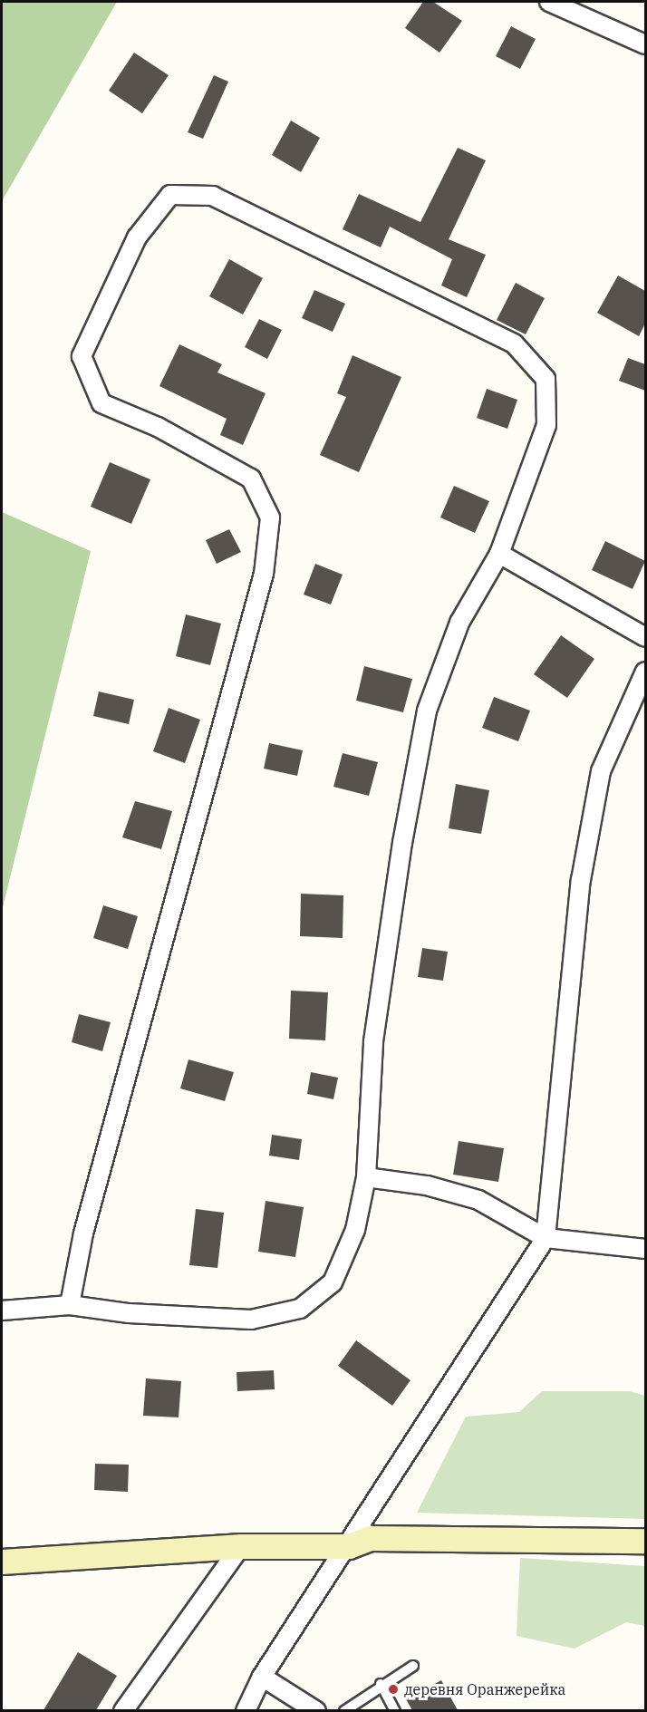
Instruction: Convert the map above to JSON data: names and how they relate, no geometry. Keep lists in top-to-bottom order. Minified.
{"places":["деревня Оранжерейка"]}
